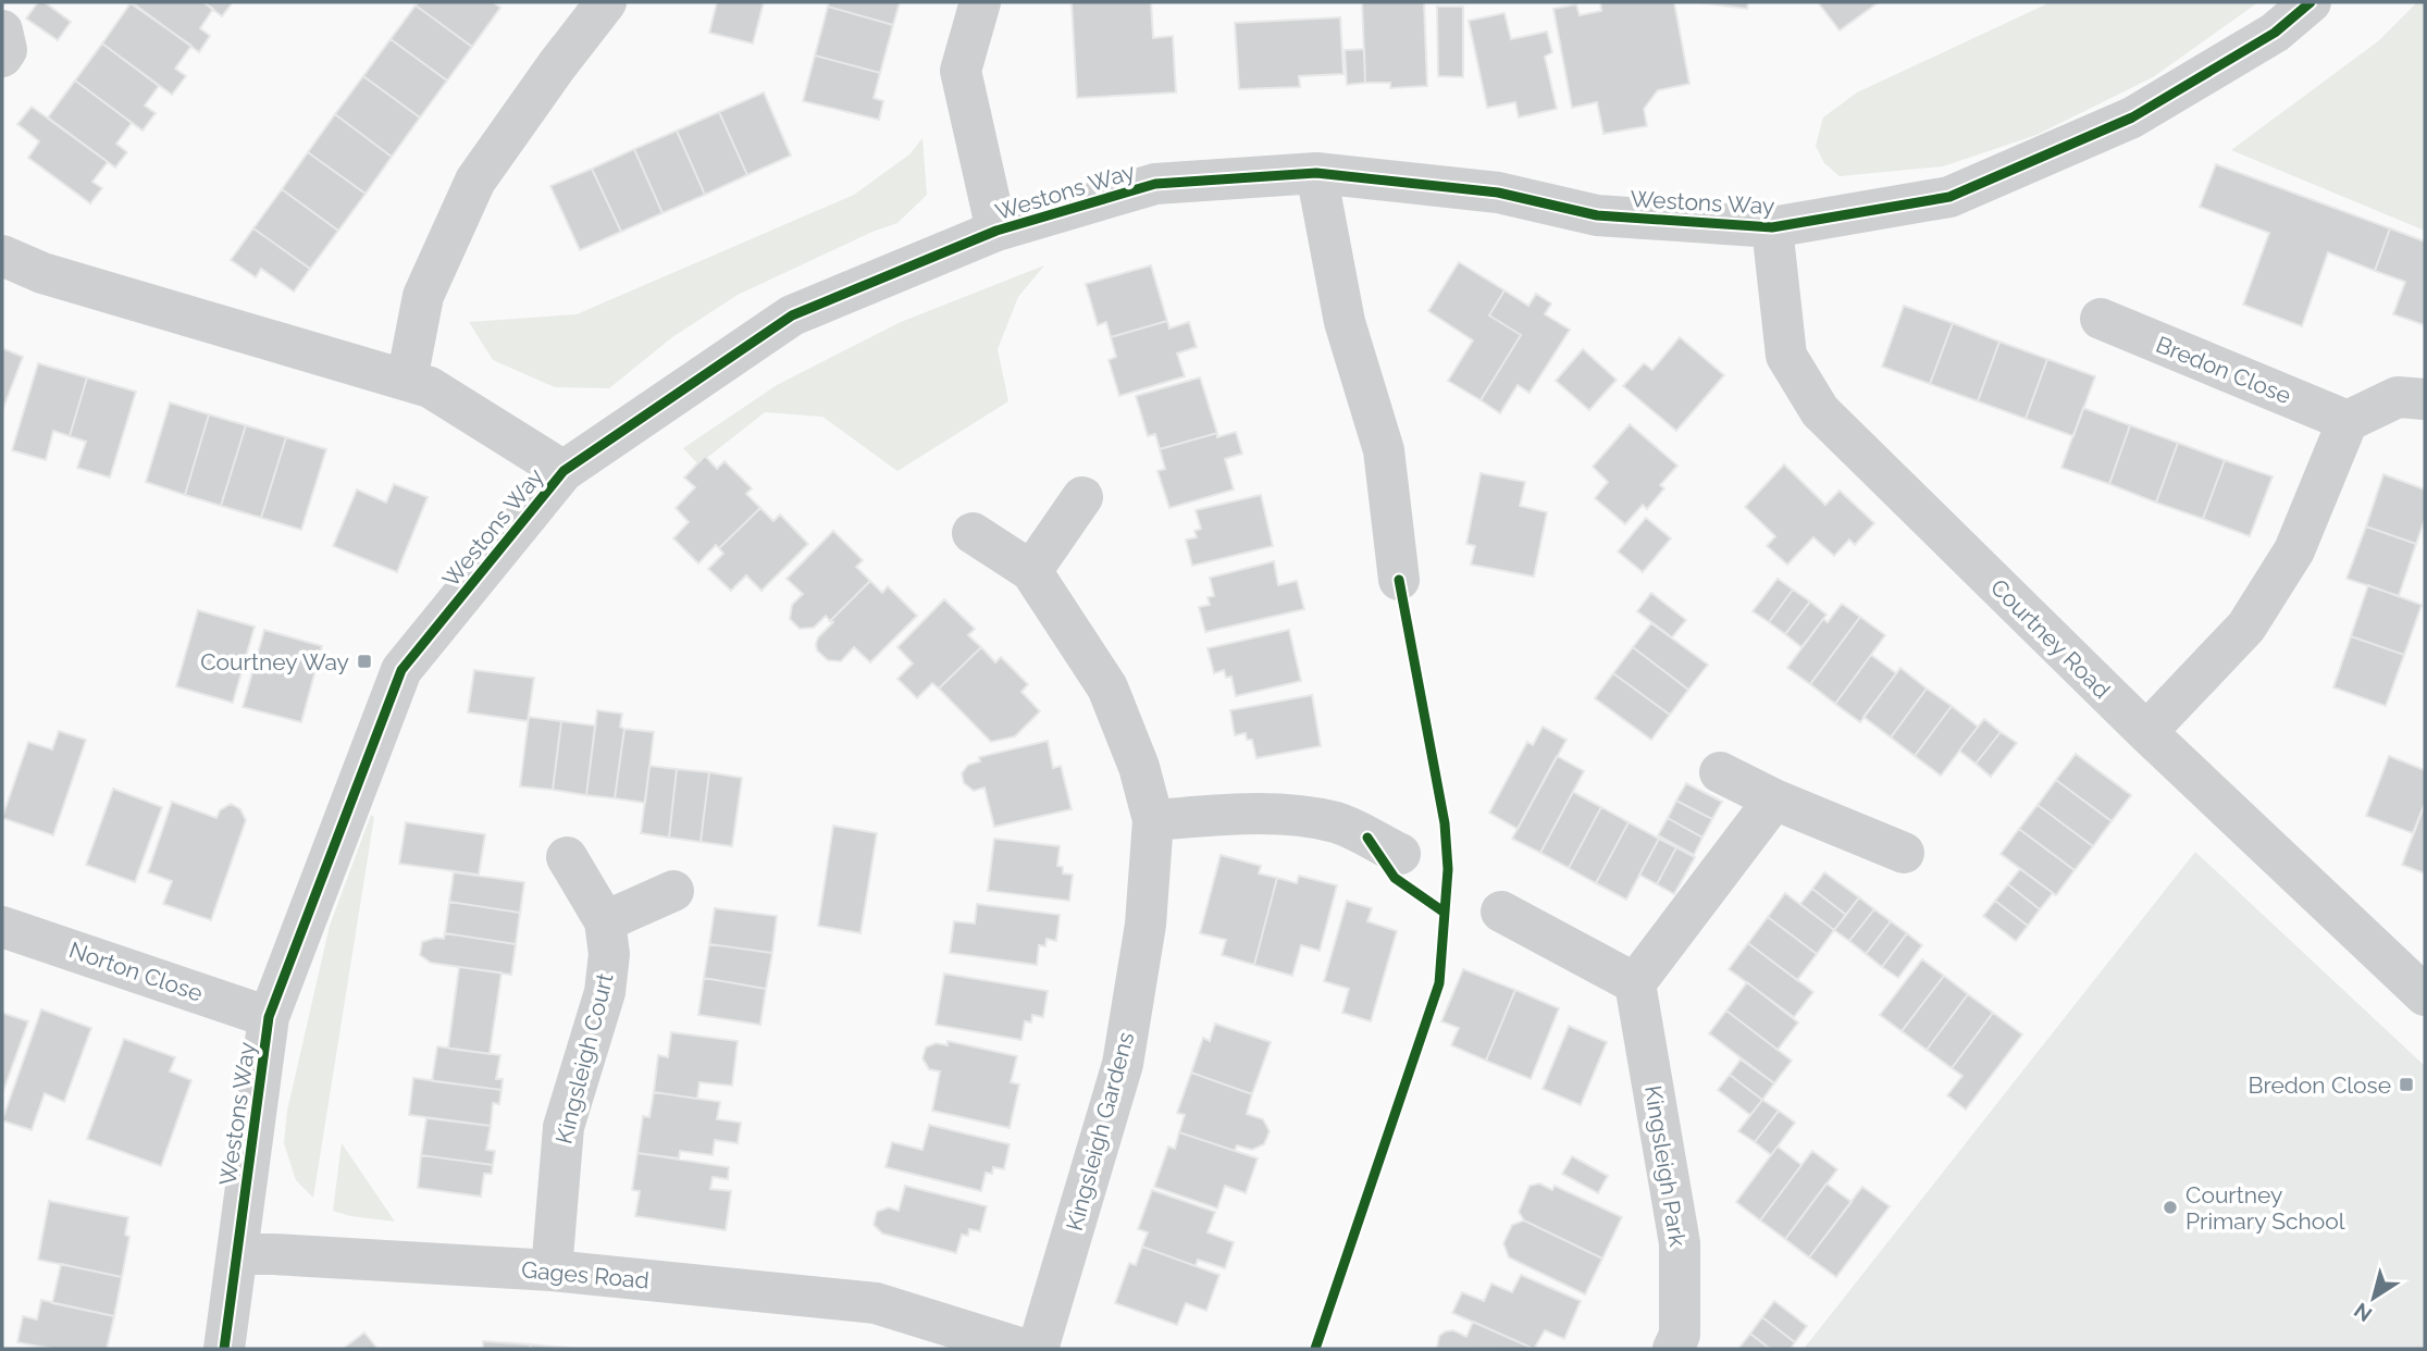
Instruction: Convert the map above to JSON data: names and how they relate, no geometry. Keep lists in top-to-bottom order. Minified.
{"streets":{"street":["Westons Way","Bredon Close","Courtney Road","Norton Close","Kingsleigh Court","Kingsleigh Gardens","Kingsleigh Park","Gages Road"]},"crossings":[["Westons Way","Courtney Road"],["Westons Way","Norton Close"],["Westons Way","Gages Road"],["Kingsleigh Court","Gages Road"]],"places":{"transit":["Courtney Way","Bredon Close"],"other":["Courtney Primary School"]},"north":"bottom left"}
